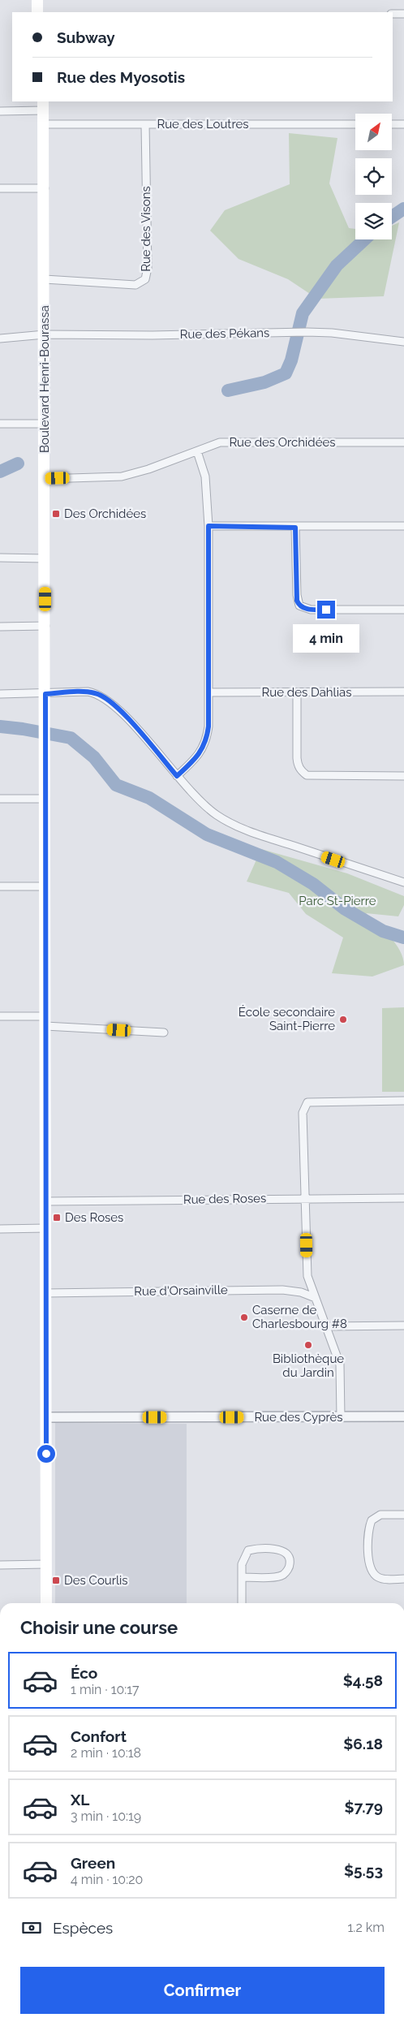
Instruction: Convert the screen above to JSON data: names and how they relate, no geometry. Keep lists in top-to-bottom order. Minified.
{"streets":{"main road":["Boulevard Henri-Bourassa"],"street":["Rue des Loutres","Rue des Visons","Rue des Pékans","Rue des Orchidées","Rue des Dahlias","Rue des Roses","Rue d'Orsainville","Rue des Cyprès"]},"crossings":[["Rue des Loutres","Rue des Visons"],["Rue des Loutres","Boulevard Henri-Bourassa"],["Rue des Visons","Boulevard Henri-Bourassa"],["Rue des Pékans","Boulevard Henri-Bourassa"],["Boulevard Henri-Bourassa","Rue des Orchidées"],["Boulevard Henri-Bourassa","Rue des Roses"],["Boulevard Henri-Bourassa","Rue d'Orsainville"],["Boulevard Henri-Bourassa","Rue des Cyprès"]],"parks":["Parc St-Pierre"],"places":{"transit":["Des Orchidées","Des Roses","Des Courlis"],"other":["École secondaire Saint-Pierre","Caserne de Charlesbourg #8","Bibliothèque du Jardin"]},"north":"top right","page":{"banner":["Subway","Rue des Myosotis"],"bubble":"4 min","heading":"Choisir une course","list":[{"name":"Éco","note":"1 min · 10:17","value":"$4.58"},{"name":"Confort","note":"2 min · 10:18","value":"$6.18"},{"name":"XL","note":"3 min · 10:19","value":"$7.79"},{"name":"Green","note":"4 min · 10:20","value":"$5.53"}],"pay":["Espèces","1.2 km"],"buttons":"Confirmer"}}
